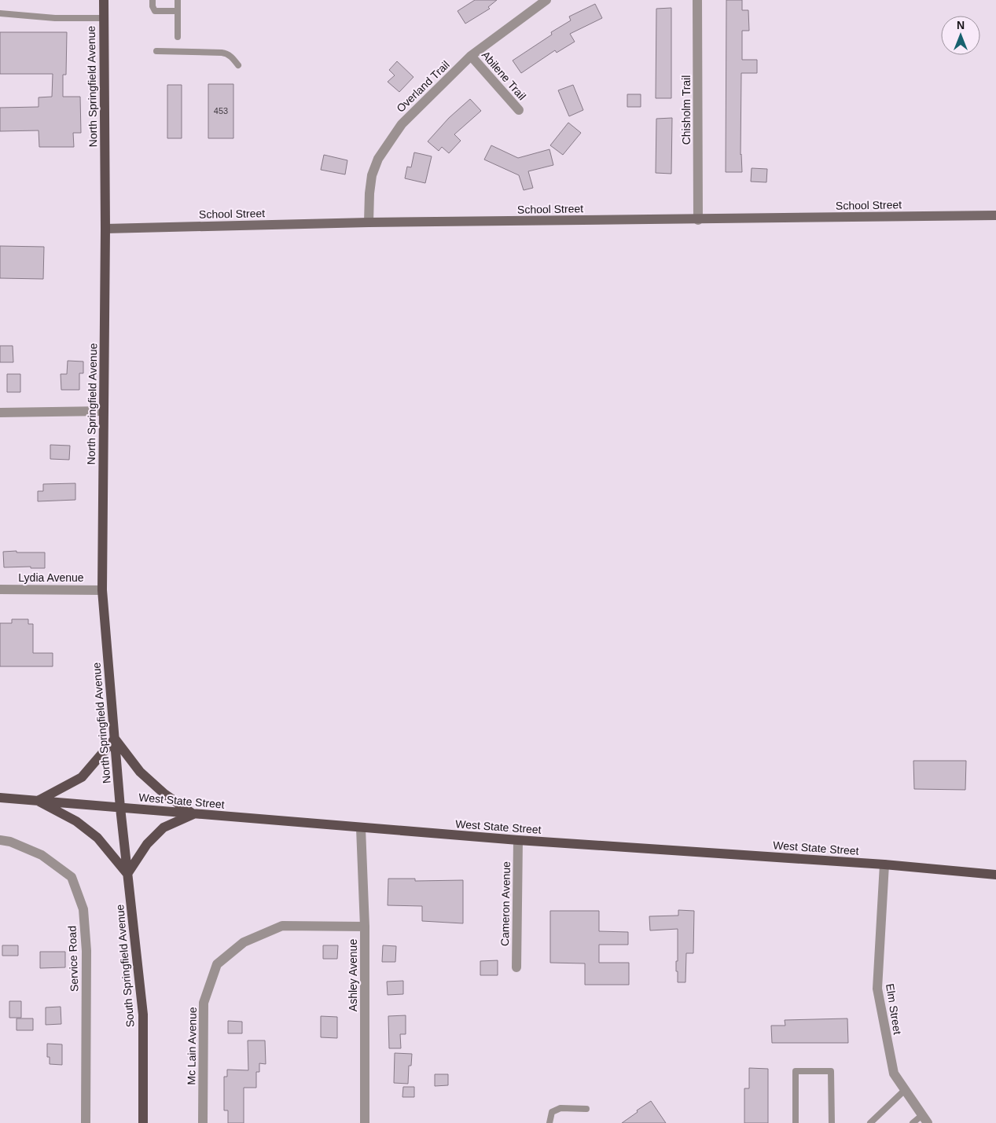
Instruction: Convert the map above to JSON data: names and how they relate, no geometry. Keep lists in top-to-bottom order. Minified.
{"streets":{"main road":["North Springfield Avenue","School Street","West State Street","South Springfield Avenue"],"street":["Abilene Trail","Overland Trail","Chisholm Trail","Lydia Avenue","Cameron Avenue","Service Road","Ashley Avenue","Elm Street","Mc Lain Avenue"]},"crossings":[["Abilene Trail","Overland Trail"],["North Springfield Avenue","School Street"],["North Springfield Avenue","Lydia Avenue"],["North Springfield Avenue","West State Street"],["North Springfield Avenue","South Springfield Avenue"],["Overland Trail","School Street"],["Chisholm Trail","School Street"],["West State Street","Cameron Avenue"],["West State Street","South Springfield Avenue"],["West State Street","Ashley Avenue"],["West State Street","Elm Street"],["Ashley Avenue","Mc Lain Avenue"]],"house_numbers":["453"],"north":"top"}
